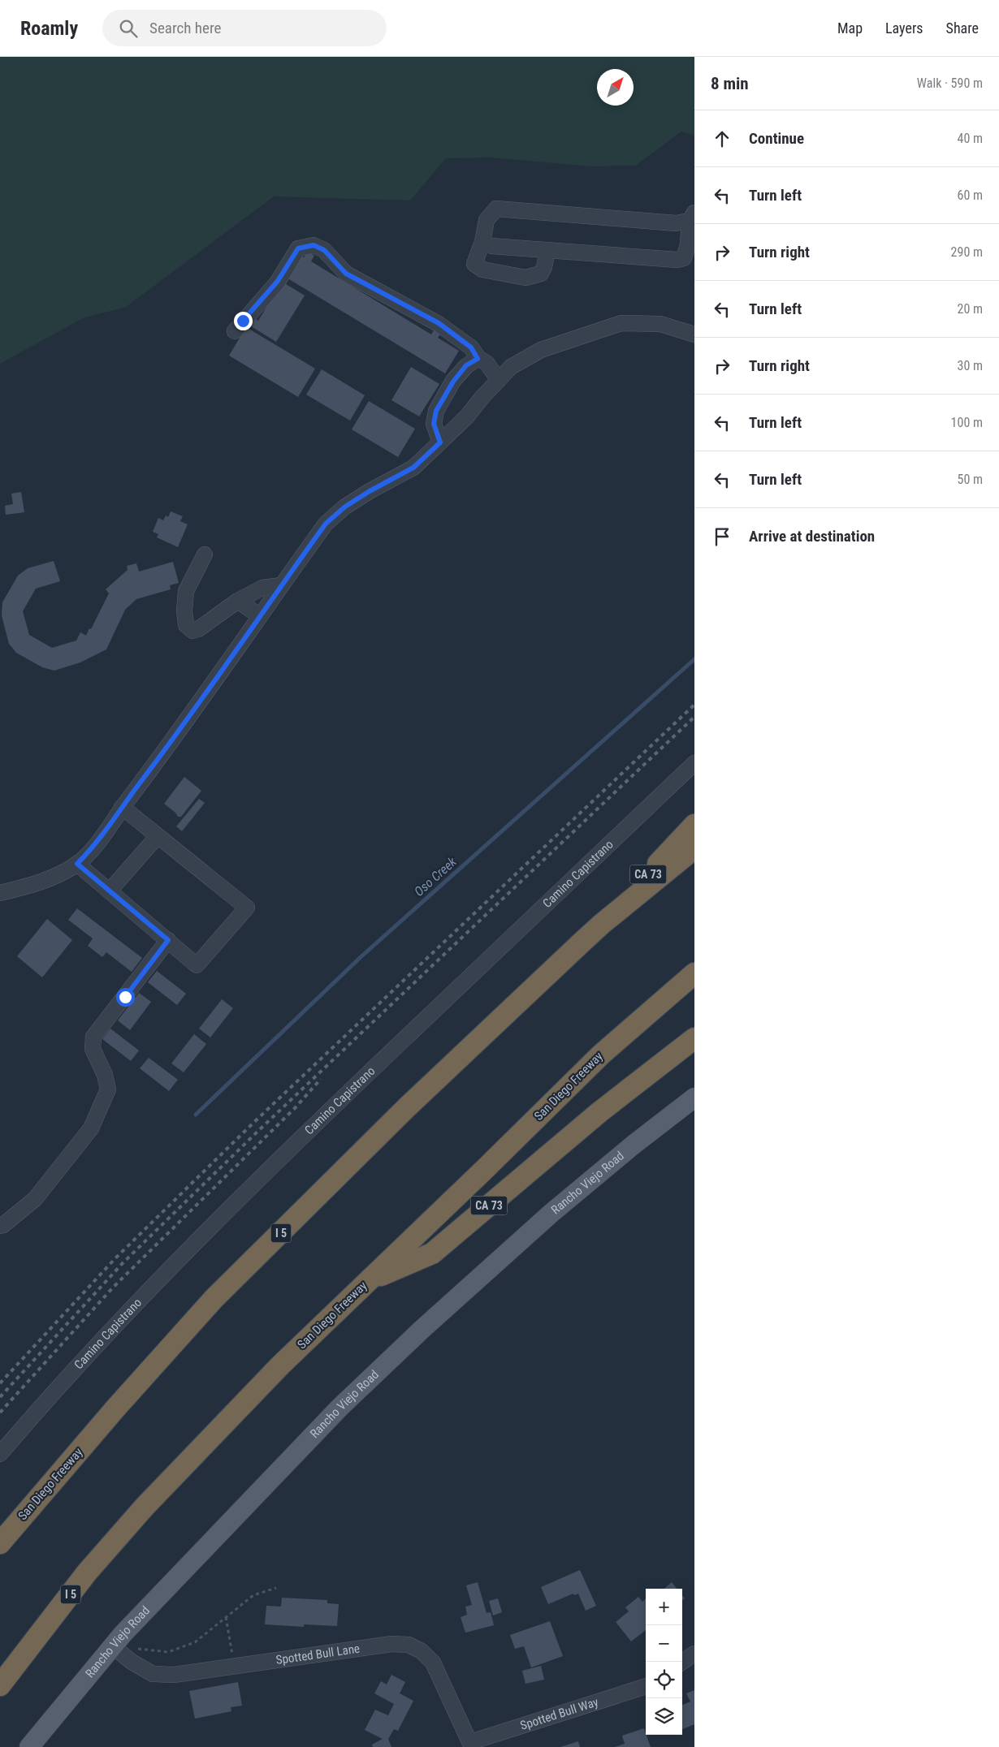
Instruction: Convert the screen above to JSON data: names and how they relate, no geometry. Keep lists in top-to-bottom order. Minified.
{"streets":{"highway":["CA 73","San Diego Freeway","I 5"],"main road":["Rancho Viejo Road"],"street":["Camino Capistrano","Spotted Bull Lane","Spotted Bull Way"]},"crossings":[["CA 73","San Diego Freeway"],["Rancho Viejo Road","Spotted Bull Lane"],["Spotted Bull Lane","Spotted Bull Way"]],"water":["Oso Creek"],"north":"top right","page":{"header":"Roamly","search":"Search here","nav":["Map","Layers","Share"],"heading":["8 min","Walk · 590 m"],"list":[["Continue","40 m"],["Turn left","60 m"],["Turn right","290 m"],["Turn left","20 m"],["Turn right","30 m"],["Turn left","100 m"],["Turn left","50 m"],"Arrive at destination"],"map_buttons":["+","−"]}}
